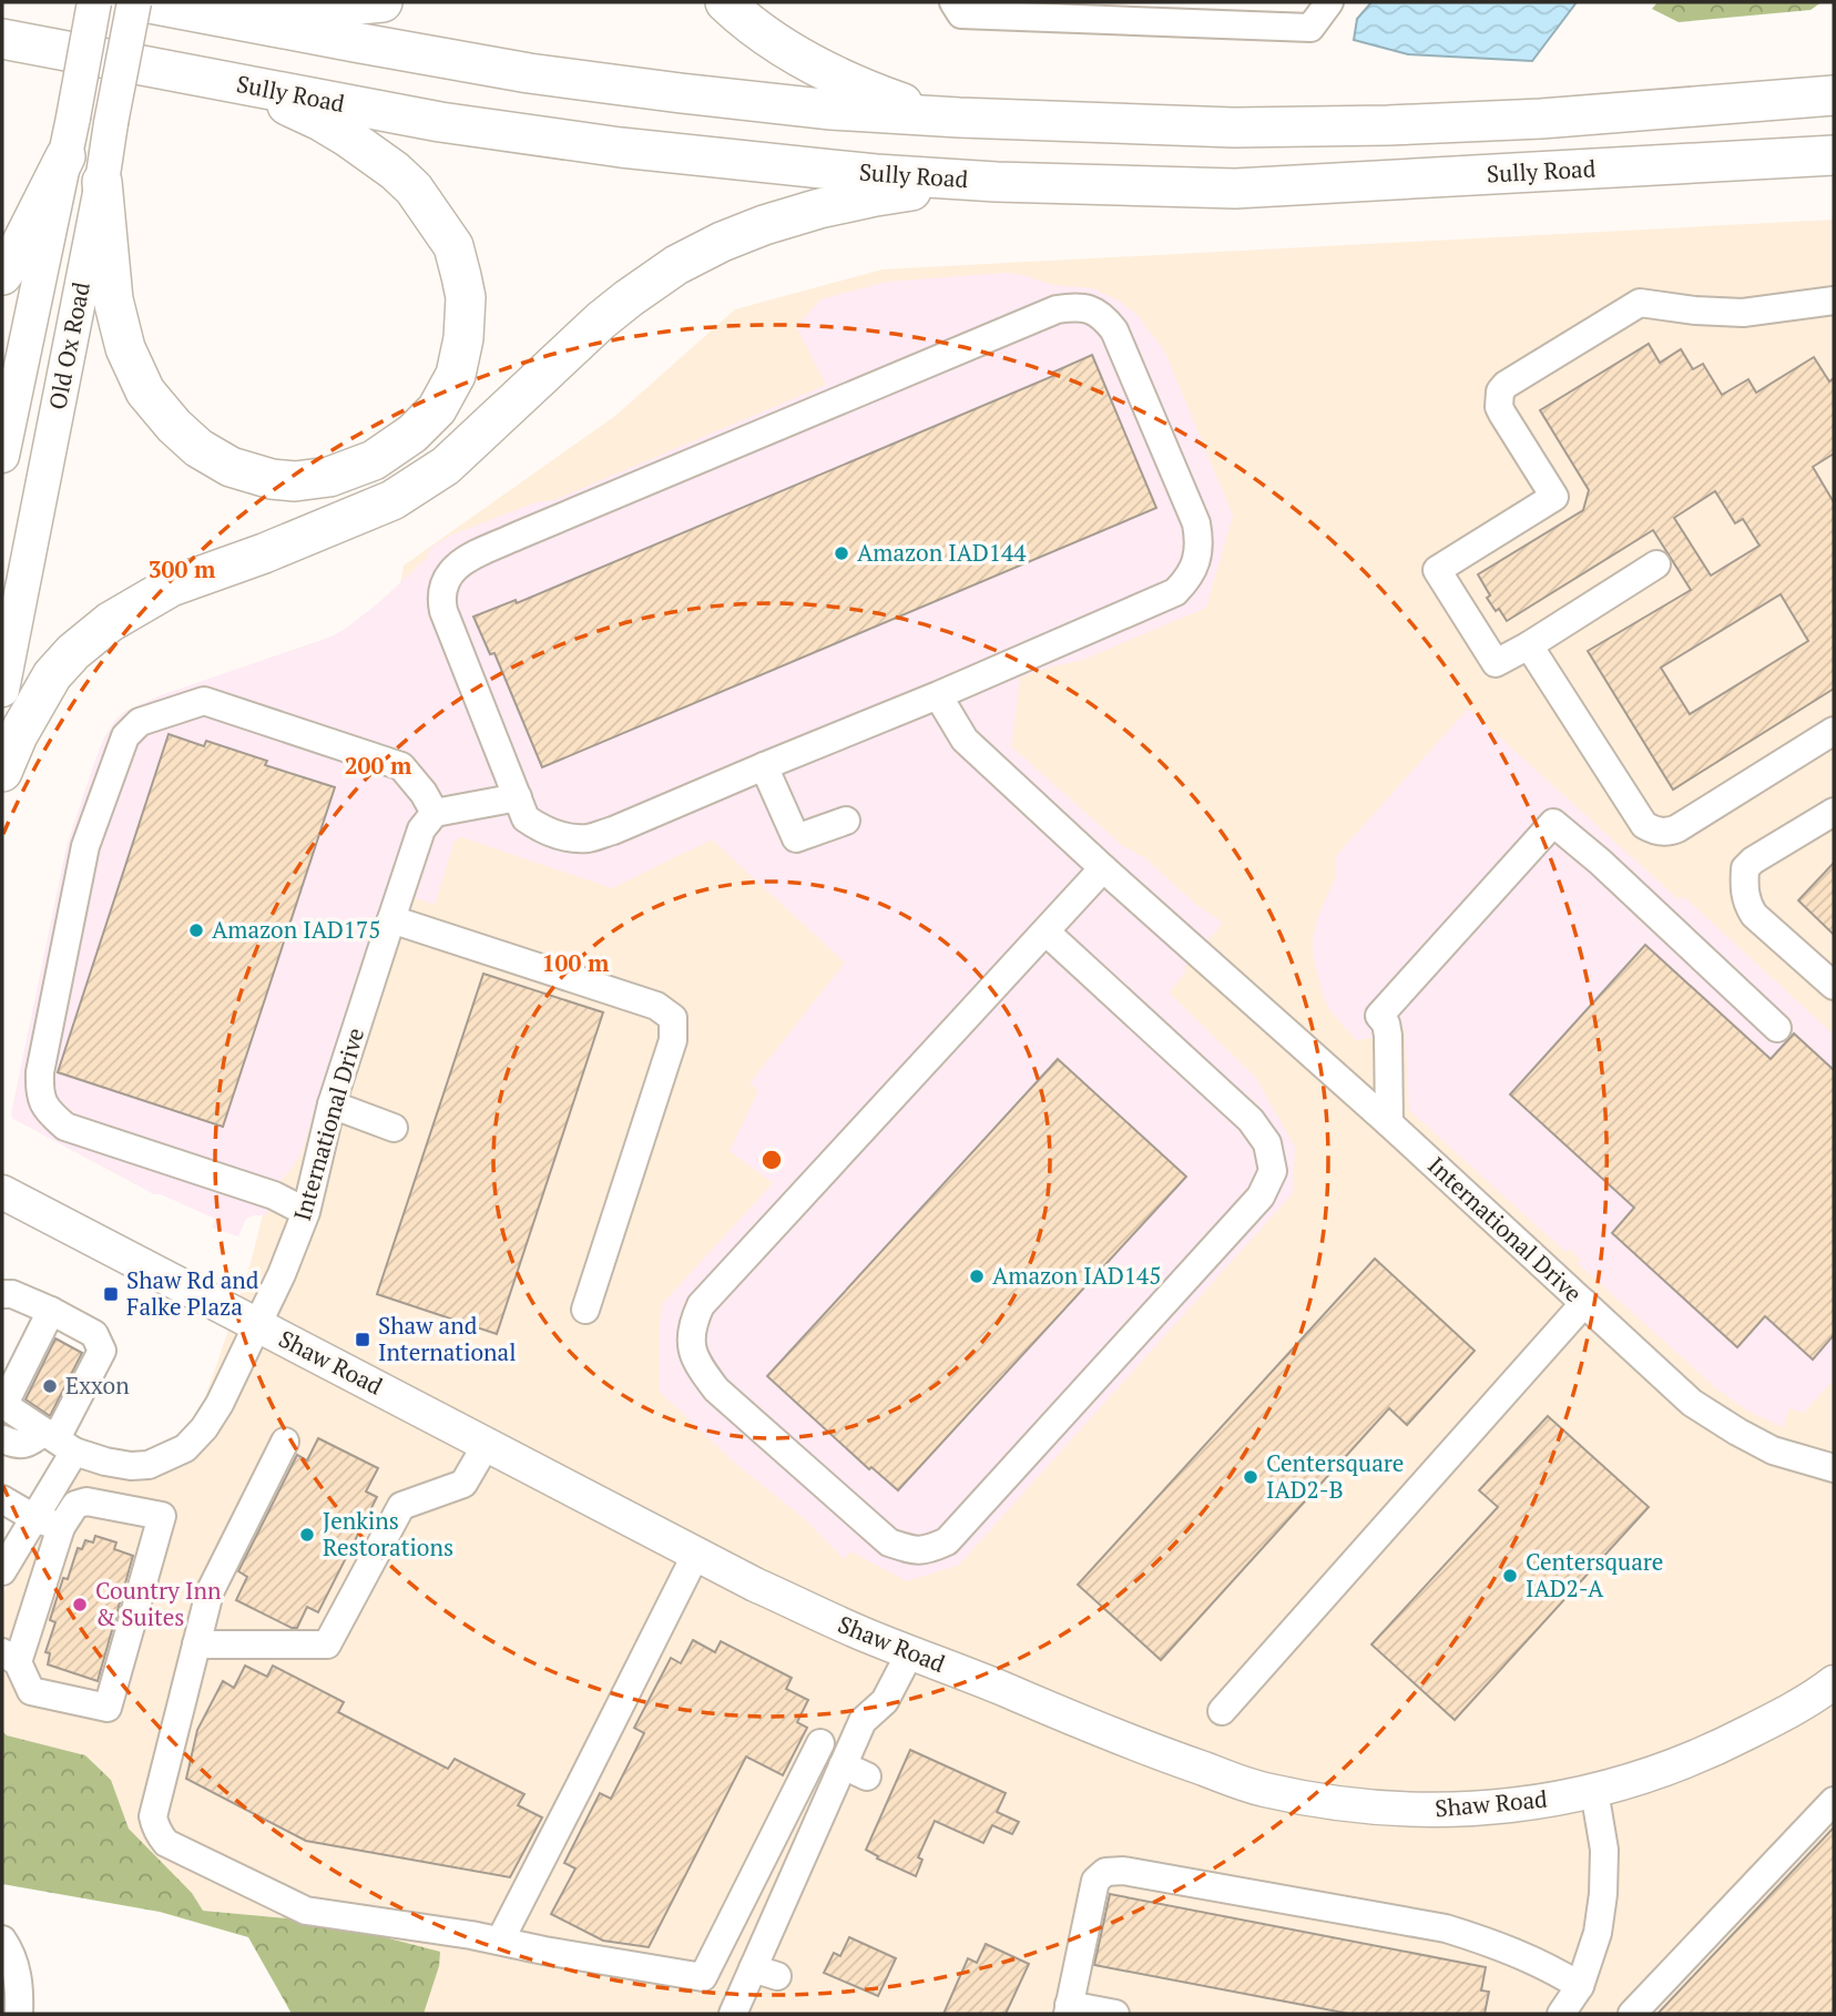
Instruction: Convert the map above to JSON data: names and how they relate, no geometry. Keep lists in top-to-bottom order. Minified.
{"streets":{"highway":["Sully Road"],"main road":["Old Ox Road","Shaw Road"],"street":["International Drive"]},"crossings":[["International Drive","Shaw Road"]],"places":{"other":["Amazon IAD144","Amazon IAD175","Amazon IAD145","Exxon","Centersquare IAD2-B","Jenkins Restorations","Centersquare IAD2-A","Country Inn & Suites"],"transit":["Shaw Rd and Falke Plaza","Shaw and International"]},"rings":["300 m","200 m","100 m"]}
